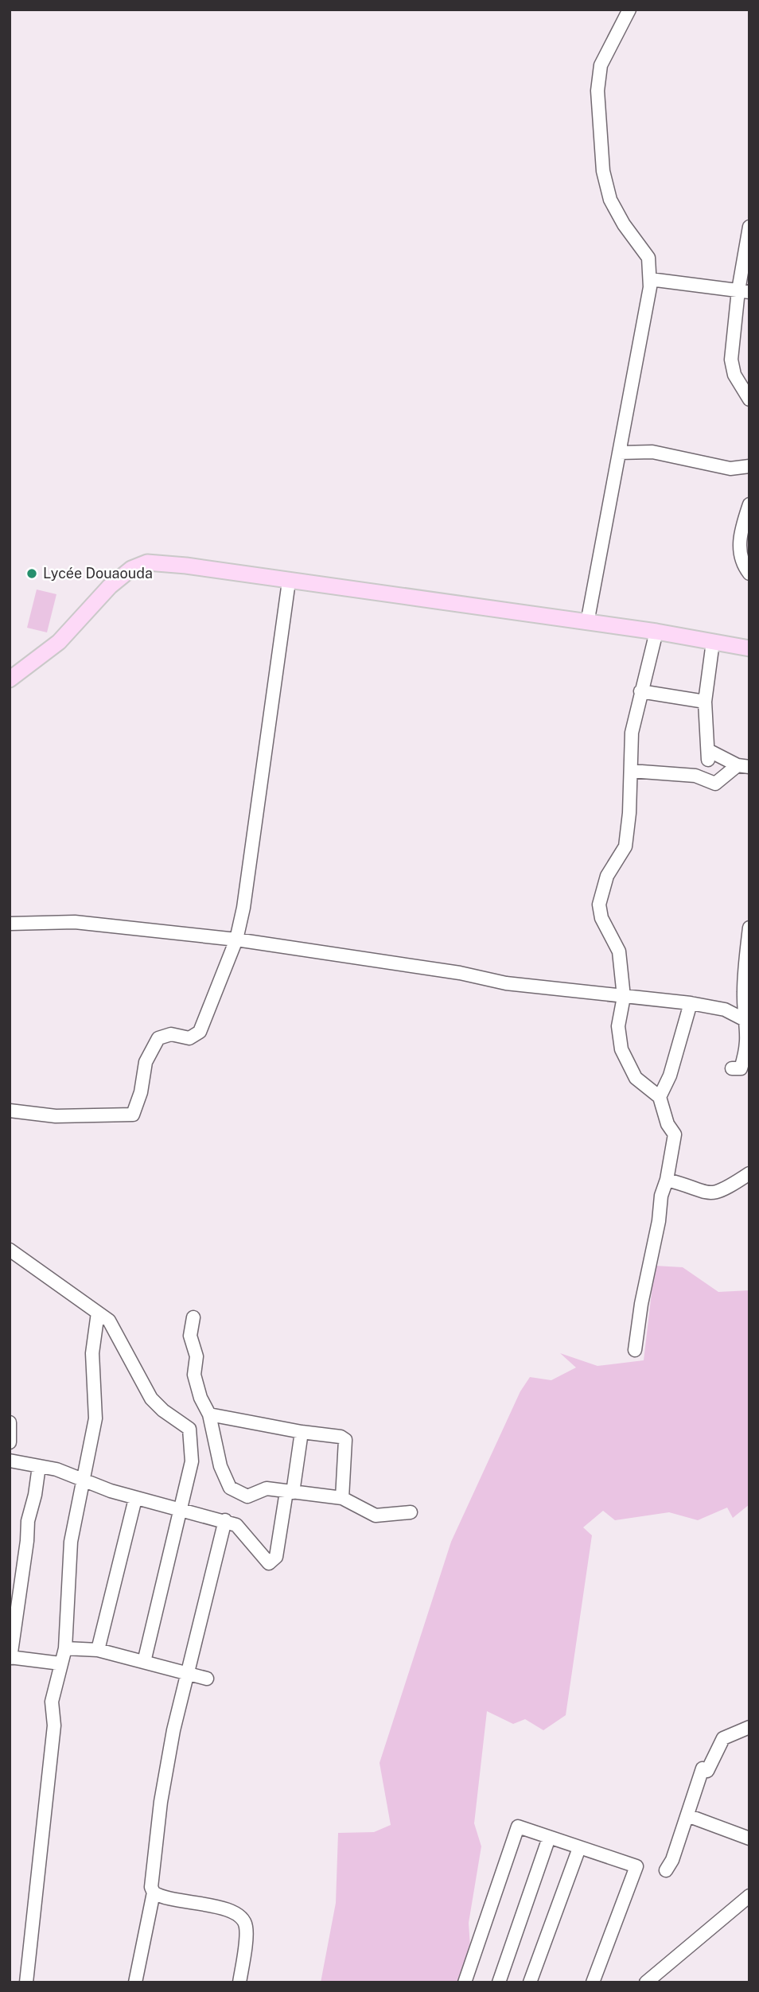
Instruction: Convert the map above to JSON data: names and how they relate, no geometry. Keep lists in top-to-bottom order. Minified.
{"places":["Lycée Douaouda"]}
